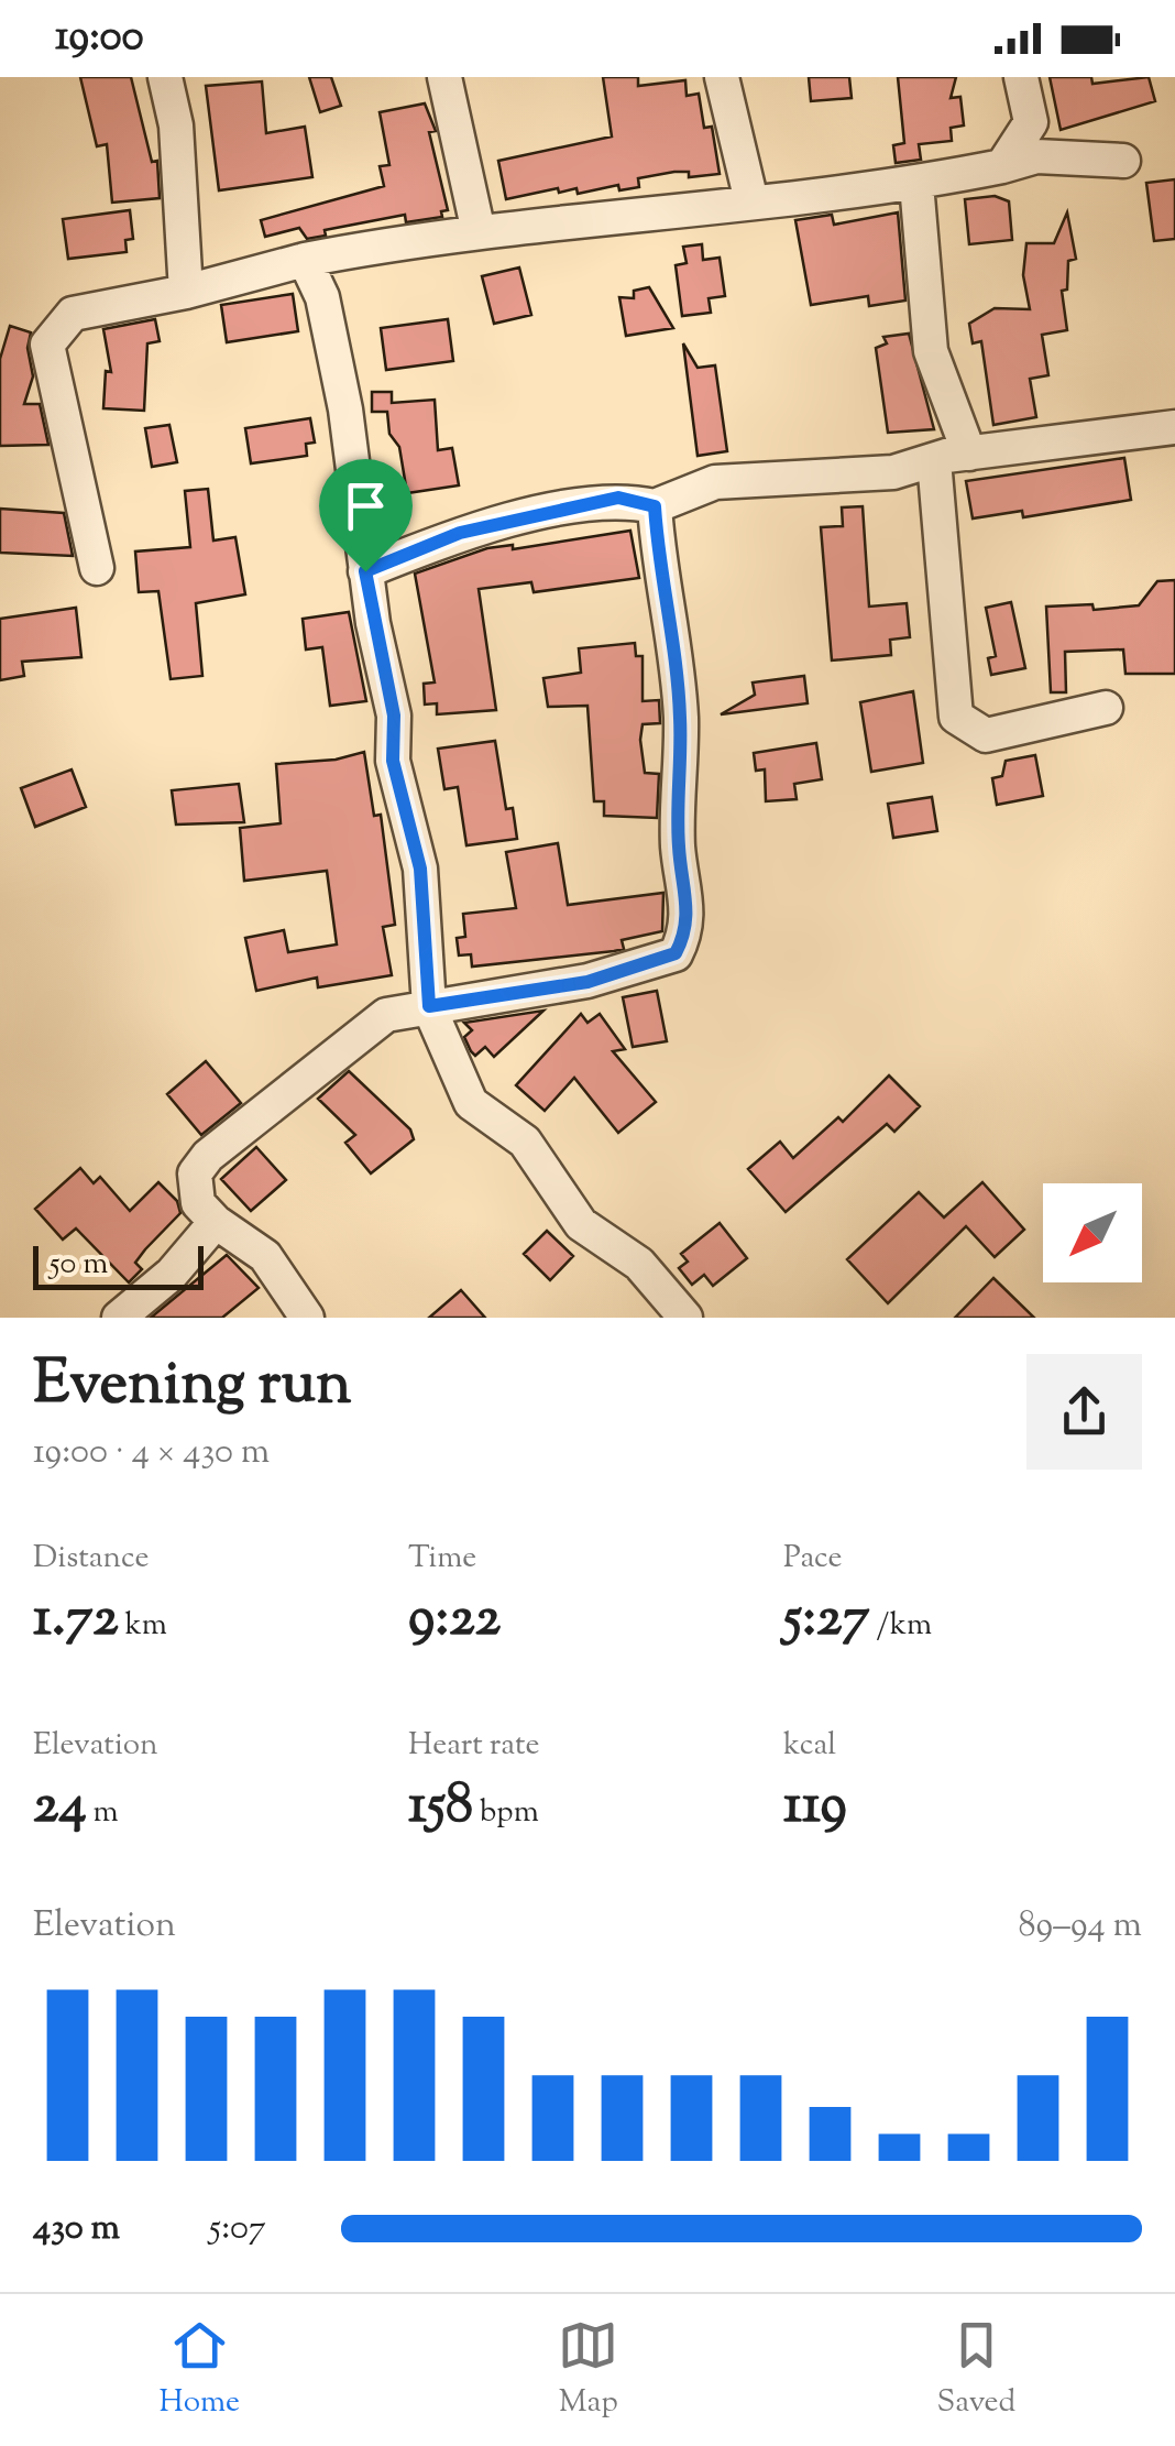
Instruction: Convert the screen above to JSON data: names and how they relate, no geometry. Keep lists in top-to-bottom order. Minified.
{"scale_bar":"50 m","north":"bottom left","page":{"status":"19:00","scale":"50 m","heading":["Evening run","19:00 · 4 × 430 m"],"stats":[["Distance","1.72 km"],["Time","9:22"],["Pace","5:27 /km"],["Elevation","24 m"],["Heart rate","158 bpm"],["kcal","119"]],"chart":["Elevation","89–94 m"],"list":[{"name":"430 m","note":"5:07"}],"tabs":["Home","Map","Saved"]}}
